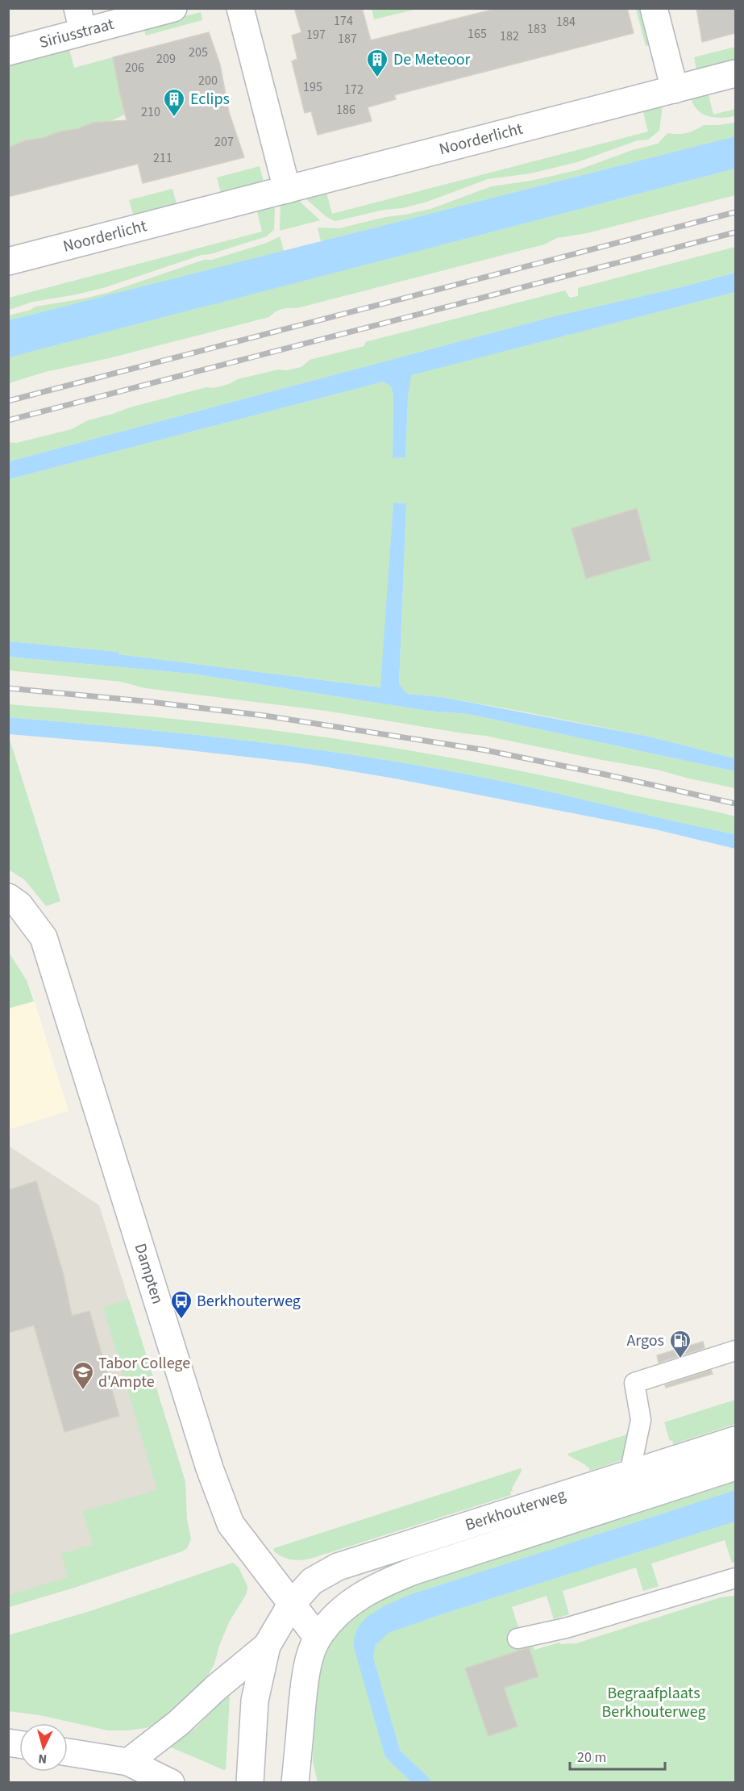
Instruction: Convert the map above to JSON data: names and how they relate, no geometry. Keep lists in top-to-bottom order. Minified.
{"streets":{"street":["Siriusstraat","Noorderlicht","Dampten","Berkhouterweg"]},"crossings":[["Dampten","Berkhouterweg"]],"parks":["Begraafplaats Berkhouterweg"],"places":{"building":["De Meteoor","Eclips"],"bus stop":["Berkhouterweg"],"fuel station":["Argos"],"school or university":["Tabor College d'Ampte"]},"house_numbers":["174","184","183","165","197","182","187","205","209","206","200","195","172","186","210","207","211"],"scale_bar":"20 m","north":"bottom"}
